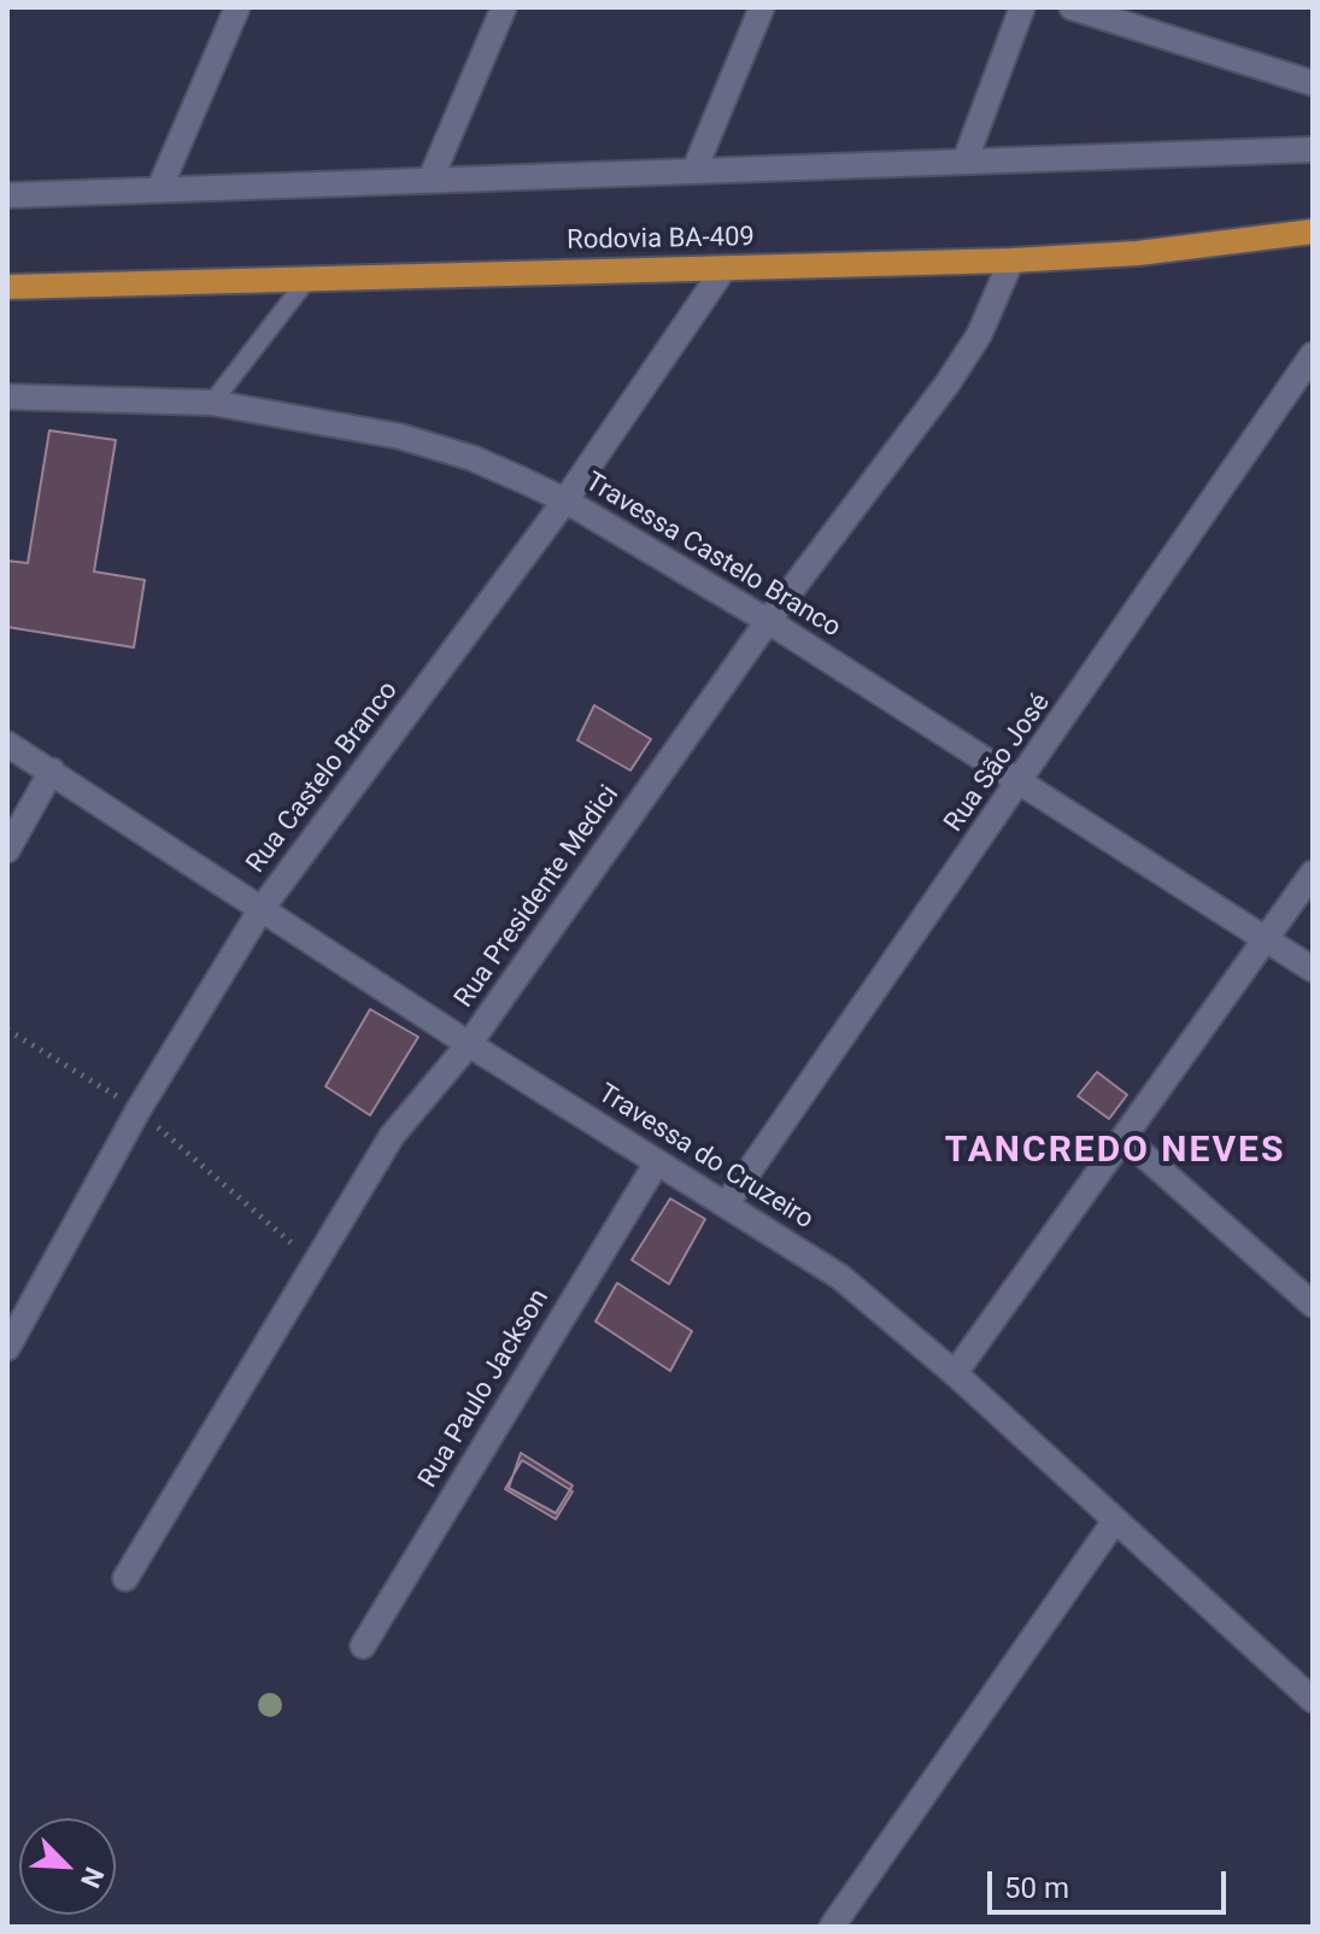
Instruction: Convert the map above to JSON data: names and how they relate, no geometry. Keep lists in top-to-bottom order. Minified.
{"streets":{"main road":["Rodovia BA-409"],"street":["Travessa Castelo Branco","Rua São José","Rua Castelo Branco","Rua Presidente Medici","Travessa do Cruzeiro","Rua Paulo Jackson"]},"crossings":[["Rodovia BA-409","Rua Castelo Branco"],["Rodovia BA-409","Rua Presidente Medici"],["Travessa Castelo Branco","Rua São José"],["Travessa Castelo Branco","Rua Castelo Branco"],["Travessa Castelo Branco","Rua Presidente Medici"],["Rua São José","Travessa do Cruzeiro"],["Rua Castelo Branco","Travessa do Cruzeiro"],["Rua Presidente Medici","Travessa do Cruzeiro"],["Travessa do Cruzeiro","Rua Paulo Jackson"]],"districts":["TANCREDO NEVES"],"scale_bar":"50 m","north":"bottom right"}
